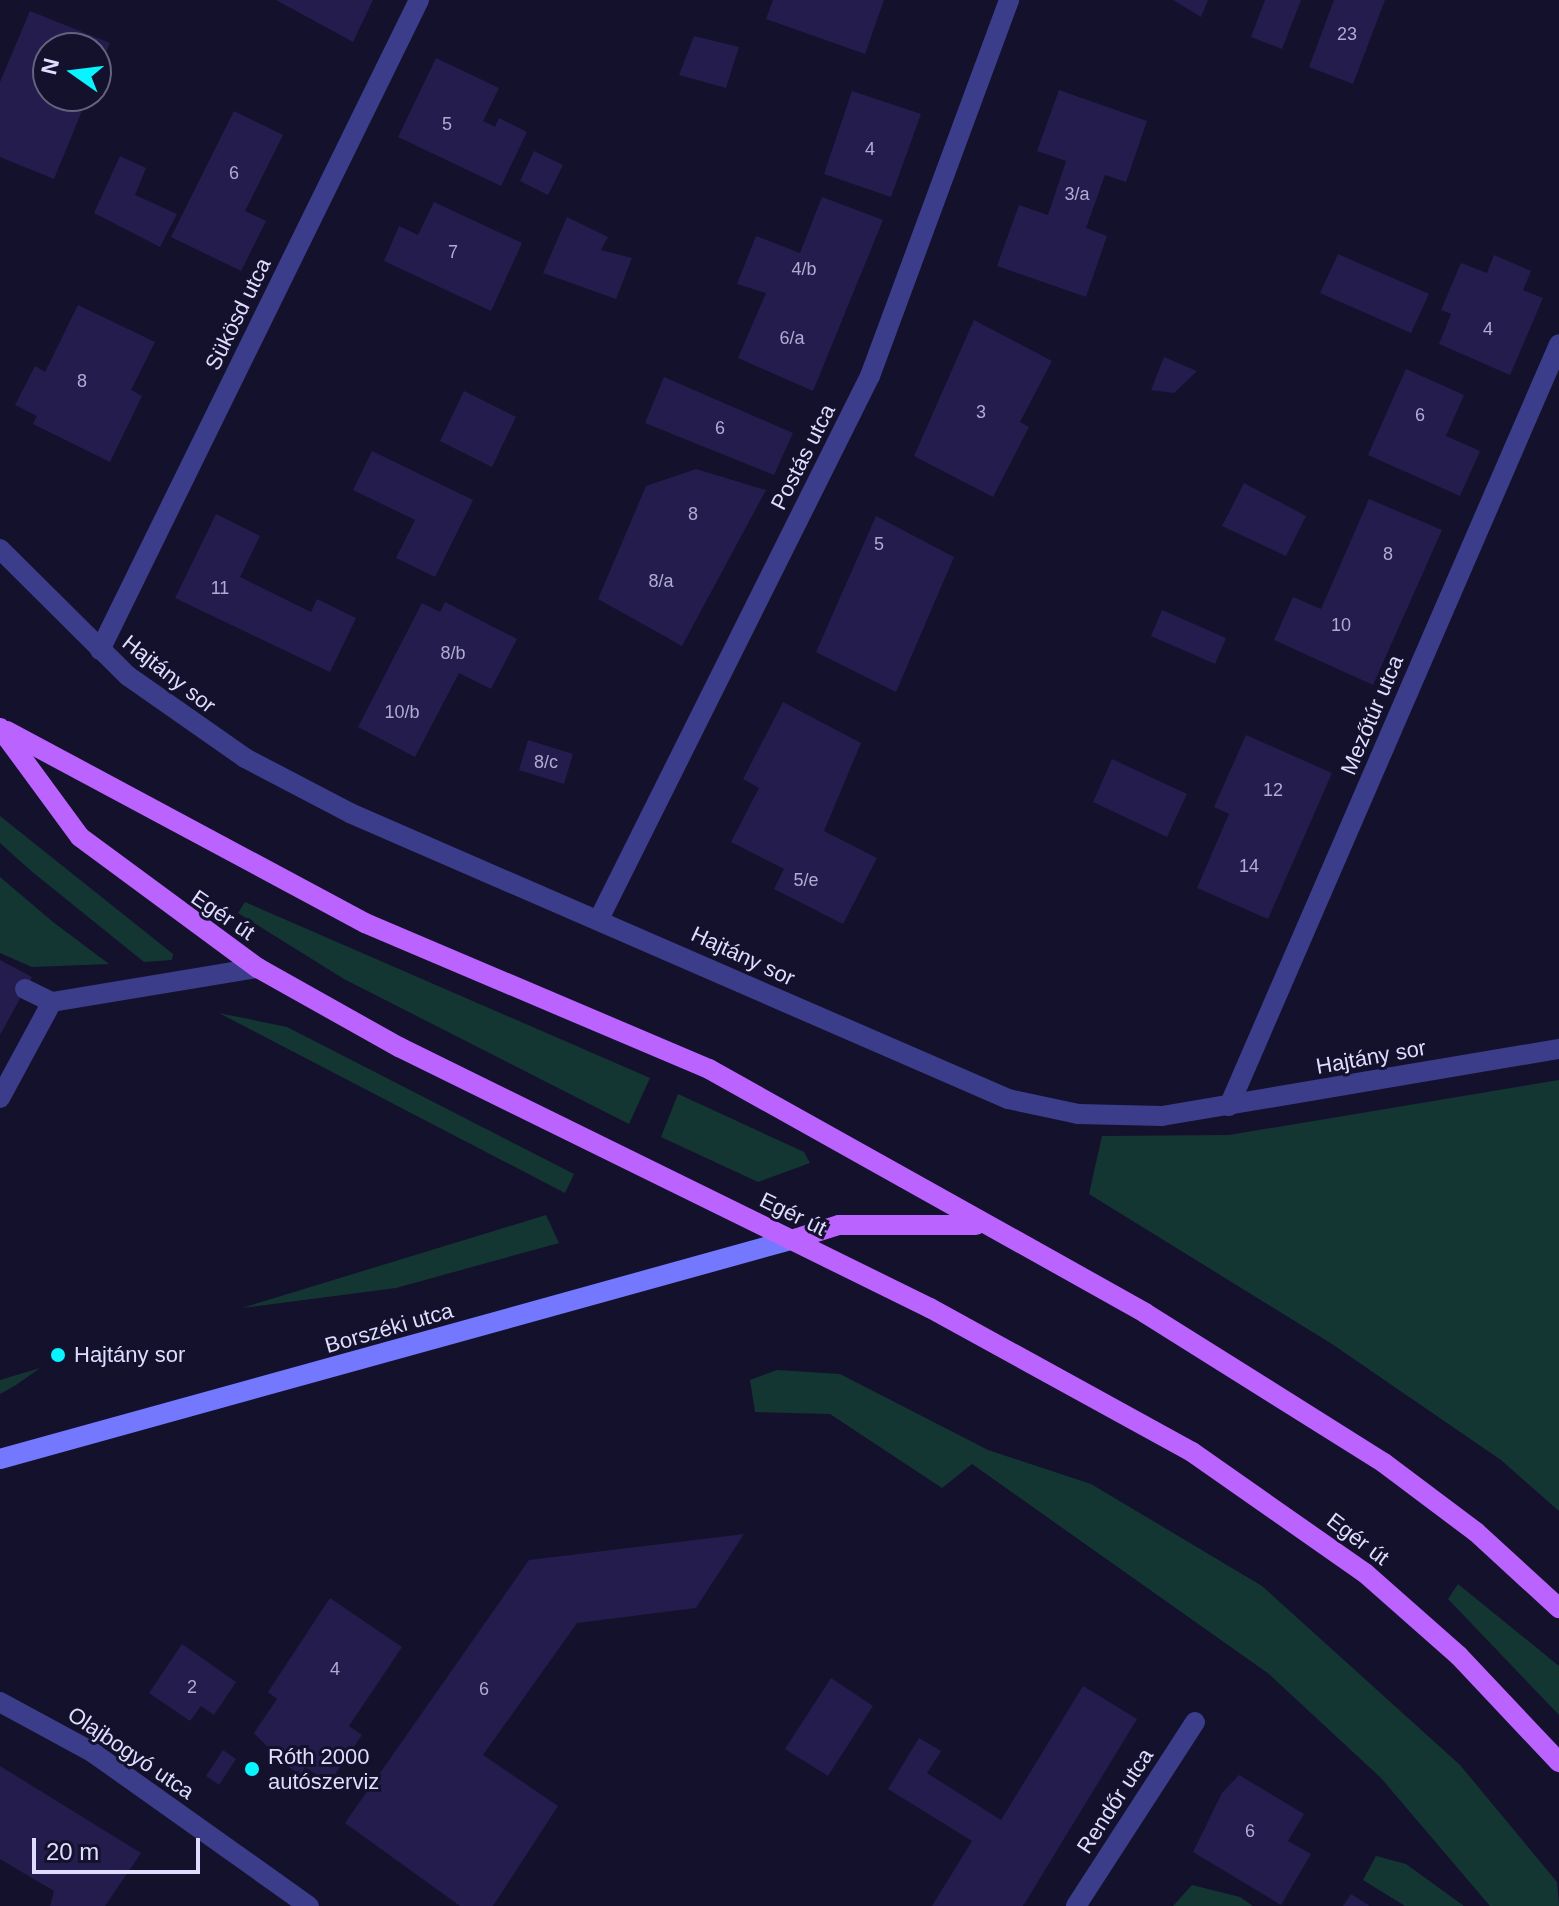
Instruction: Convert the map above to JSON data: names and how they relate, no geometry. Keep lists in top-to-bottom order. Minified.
{"streets":{"main road":["Egér út","Borszéki utca"],"street":["Sükösd utca","Postás utca","Hajtány sor","Mezőtúr utca","Olajbogyó utca","Rendőr utca"]},"crossings":[["Sükösd utca","Hajtány sor"],["Postás utca","Hajtány sor"],["Hajtány sor","Mezőtúr utca"],["Egér út","Borszéki utca"]],"places":["Hajtány sor","Róth 2000 autószerviz"],"house_numbers":["23","5","4","6","3/a","7","4/b","4","6/a","8","3","6","6","8","5","8","8/a","11","10","8/b","10/b","8/c","12","14","5/e","4","2","6","6"],"scale_bar":"20 m","north":"left"}
